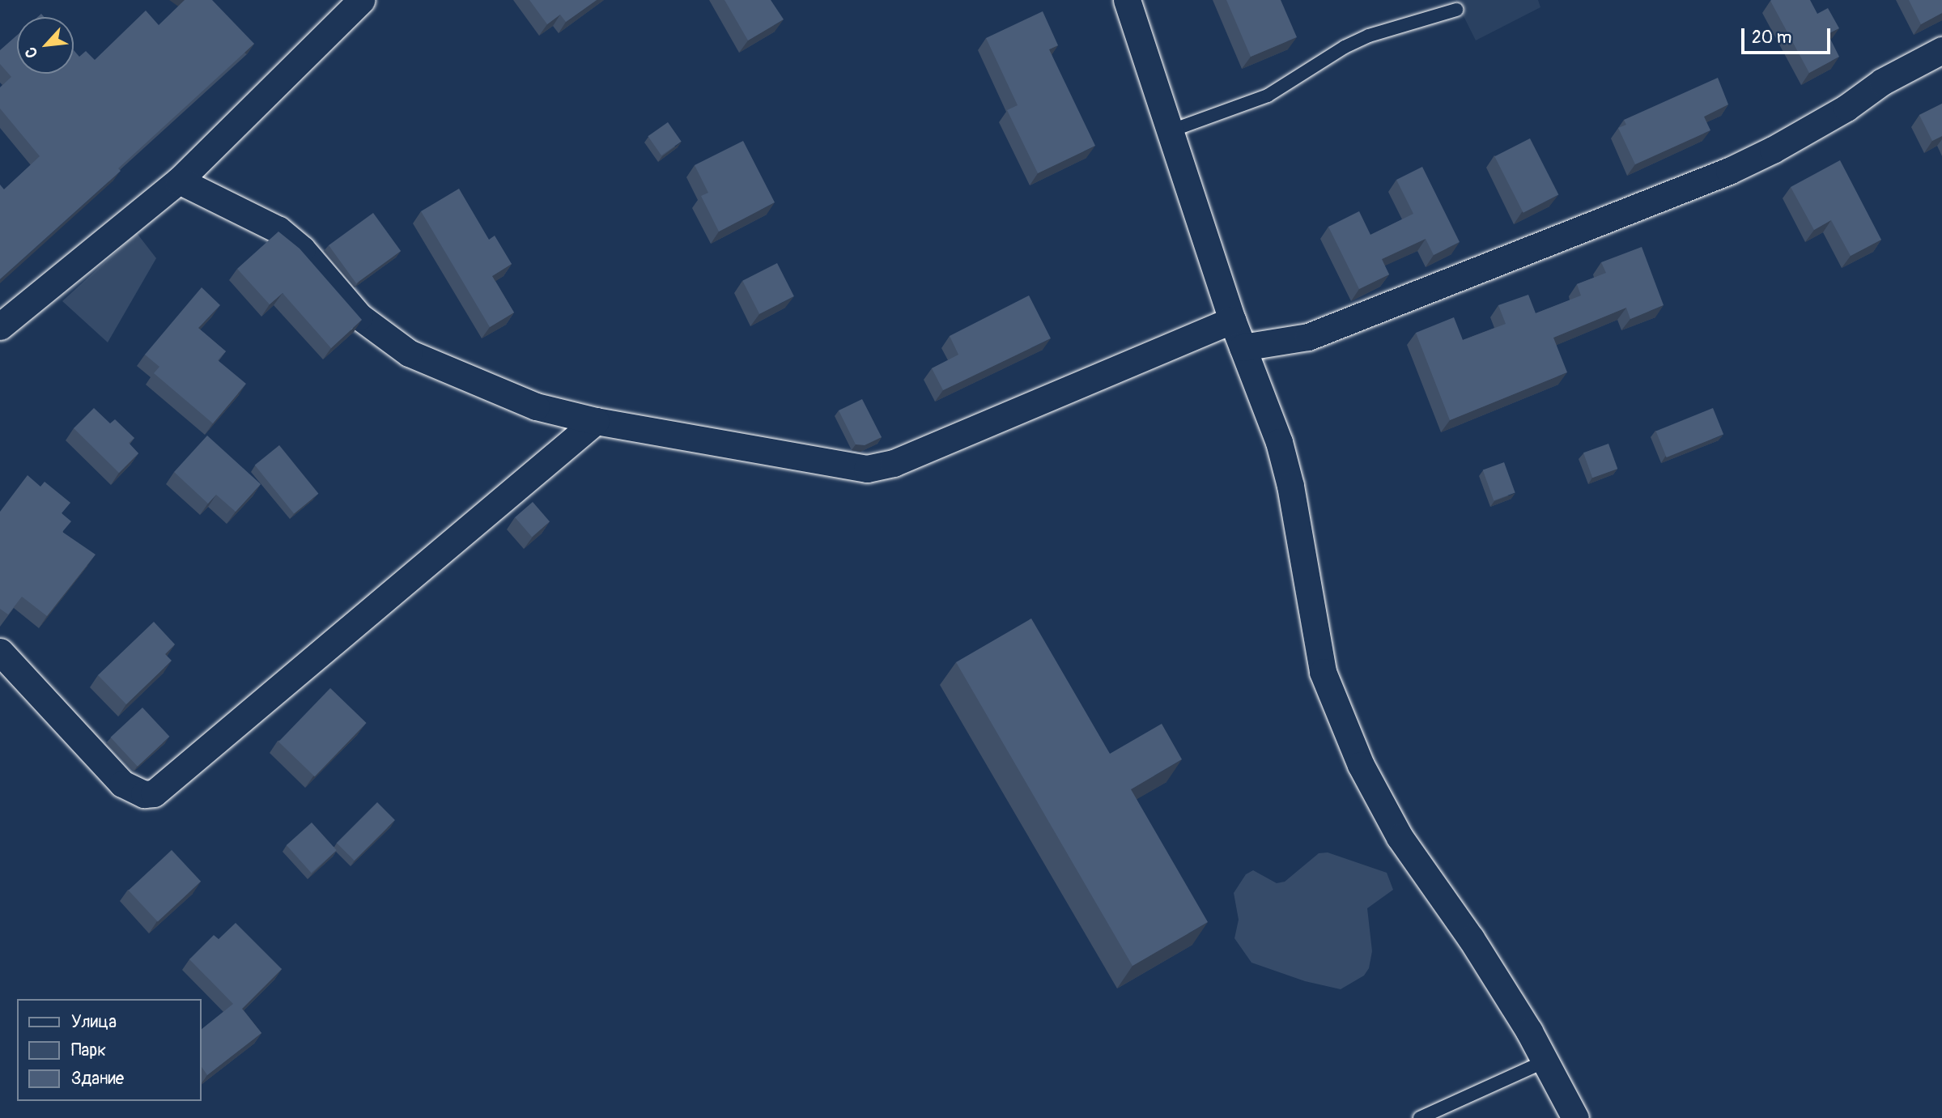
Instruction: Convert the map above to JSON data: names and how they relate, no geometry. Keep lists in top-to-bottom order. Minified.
{"legend":["Улица","Парк","Здание"],"scale_bar":"20 m","north":"bottom left"}
